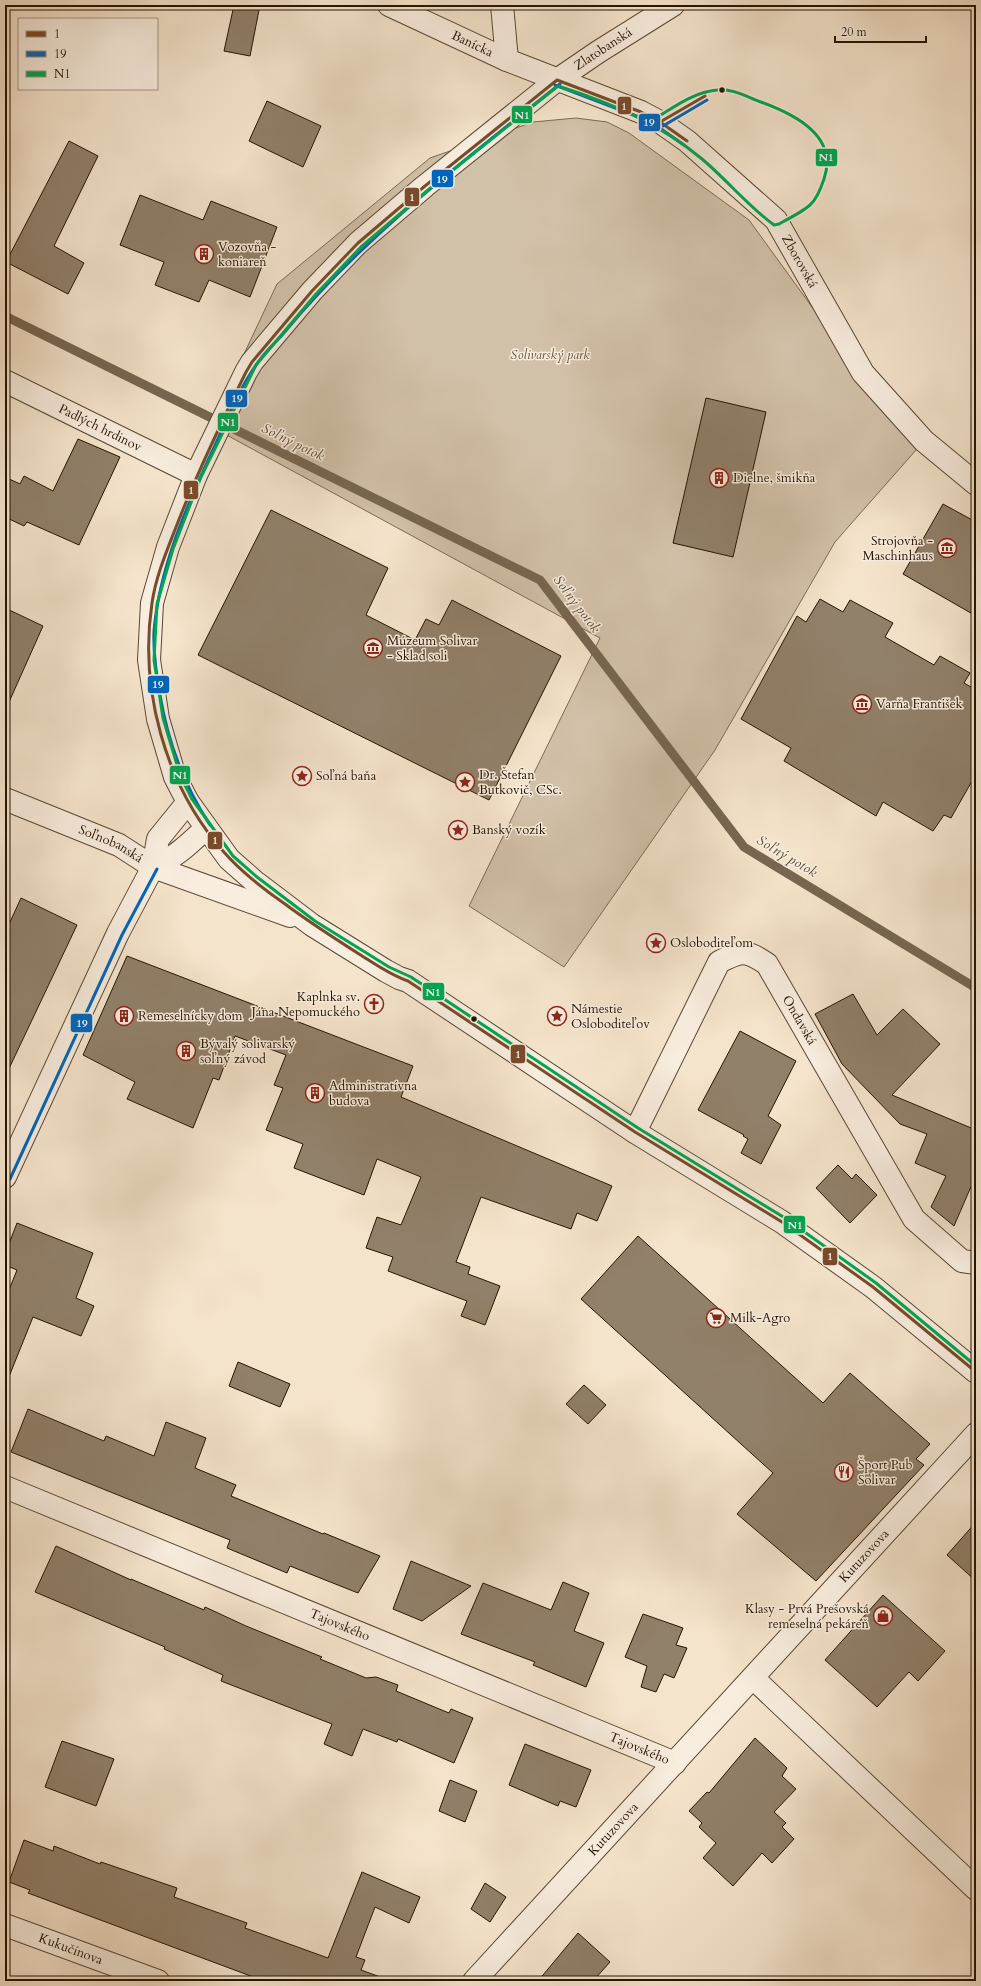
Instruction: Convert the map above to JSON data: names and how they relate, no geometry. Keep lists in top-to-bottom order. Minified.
{"streets":{"street":["Banícka","Zlatobanská","Zborovská","Padlých hrdinov","Soľnobanská","Ondavská","Kutuzovova","Tajovského","Kukučínova"]},"crossings":[["Banícka","Zlatobanská"],["Banícka","Zborovská"],["Zlatobanská","Zborovská"],["Zlatobanská","Padlých hrdinov"],["Zlatobanská","Soľnobanská"],["Kutuzovova","Tajovského"]],"water":["Soľný potok"],"parks":["Solivarský park"],"places":{"building":["Vozovňa - koniareň","Dielne, šmikňa","Remeselnícky dom","Bývalý solivarský soľný závod","Administratívna budova"],"museum":["Strojovňa - Maschinhaus","Múzeum Solivar - Sklad soli","Varňa František"],"place":["Soľná baňa","Dr. Štefan Butkovič, CSc.","Banský vozík","Osloboditeľom","Námestie Osloboditeľov"],"church":["Kaplnka sv. Jána Nepomuckého"],"supermarket":["Milk-Agro"],"restaurant":["Šport Pub Solivar"],"shop":["Klasy - Prvá Prešovská remeselná pekáreň"]},"lines":["transit line 1","transit line 19","transit line N1"],"legend":["1","19","N1"],"scale_bar":"20 m"}
